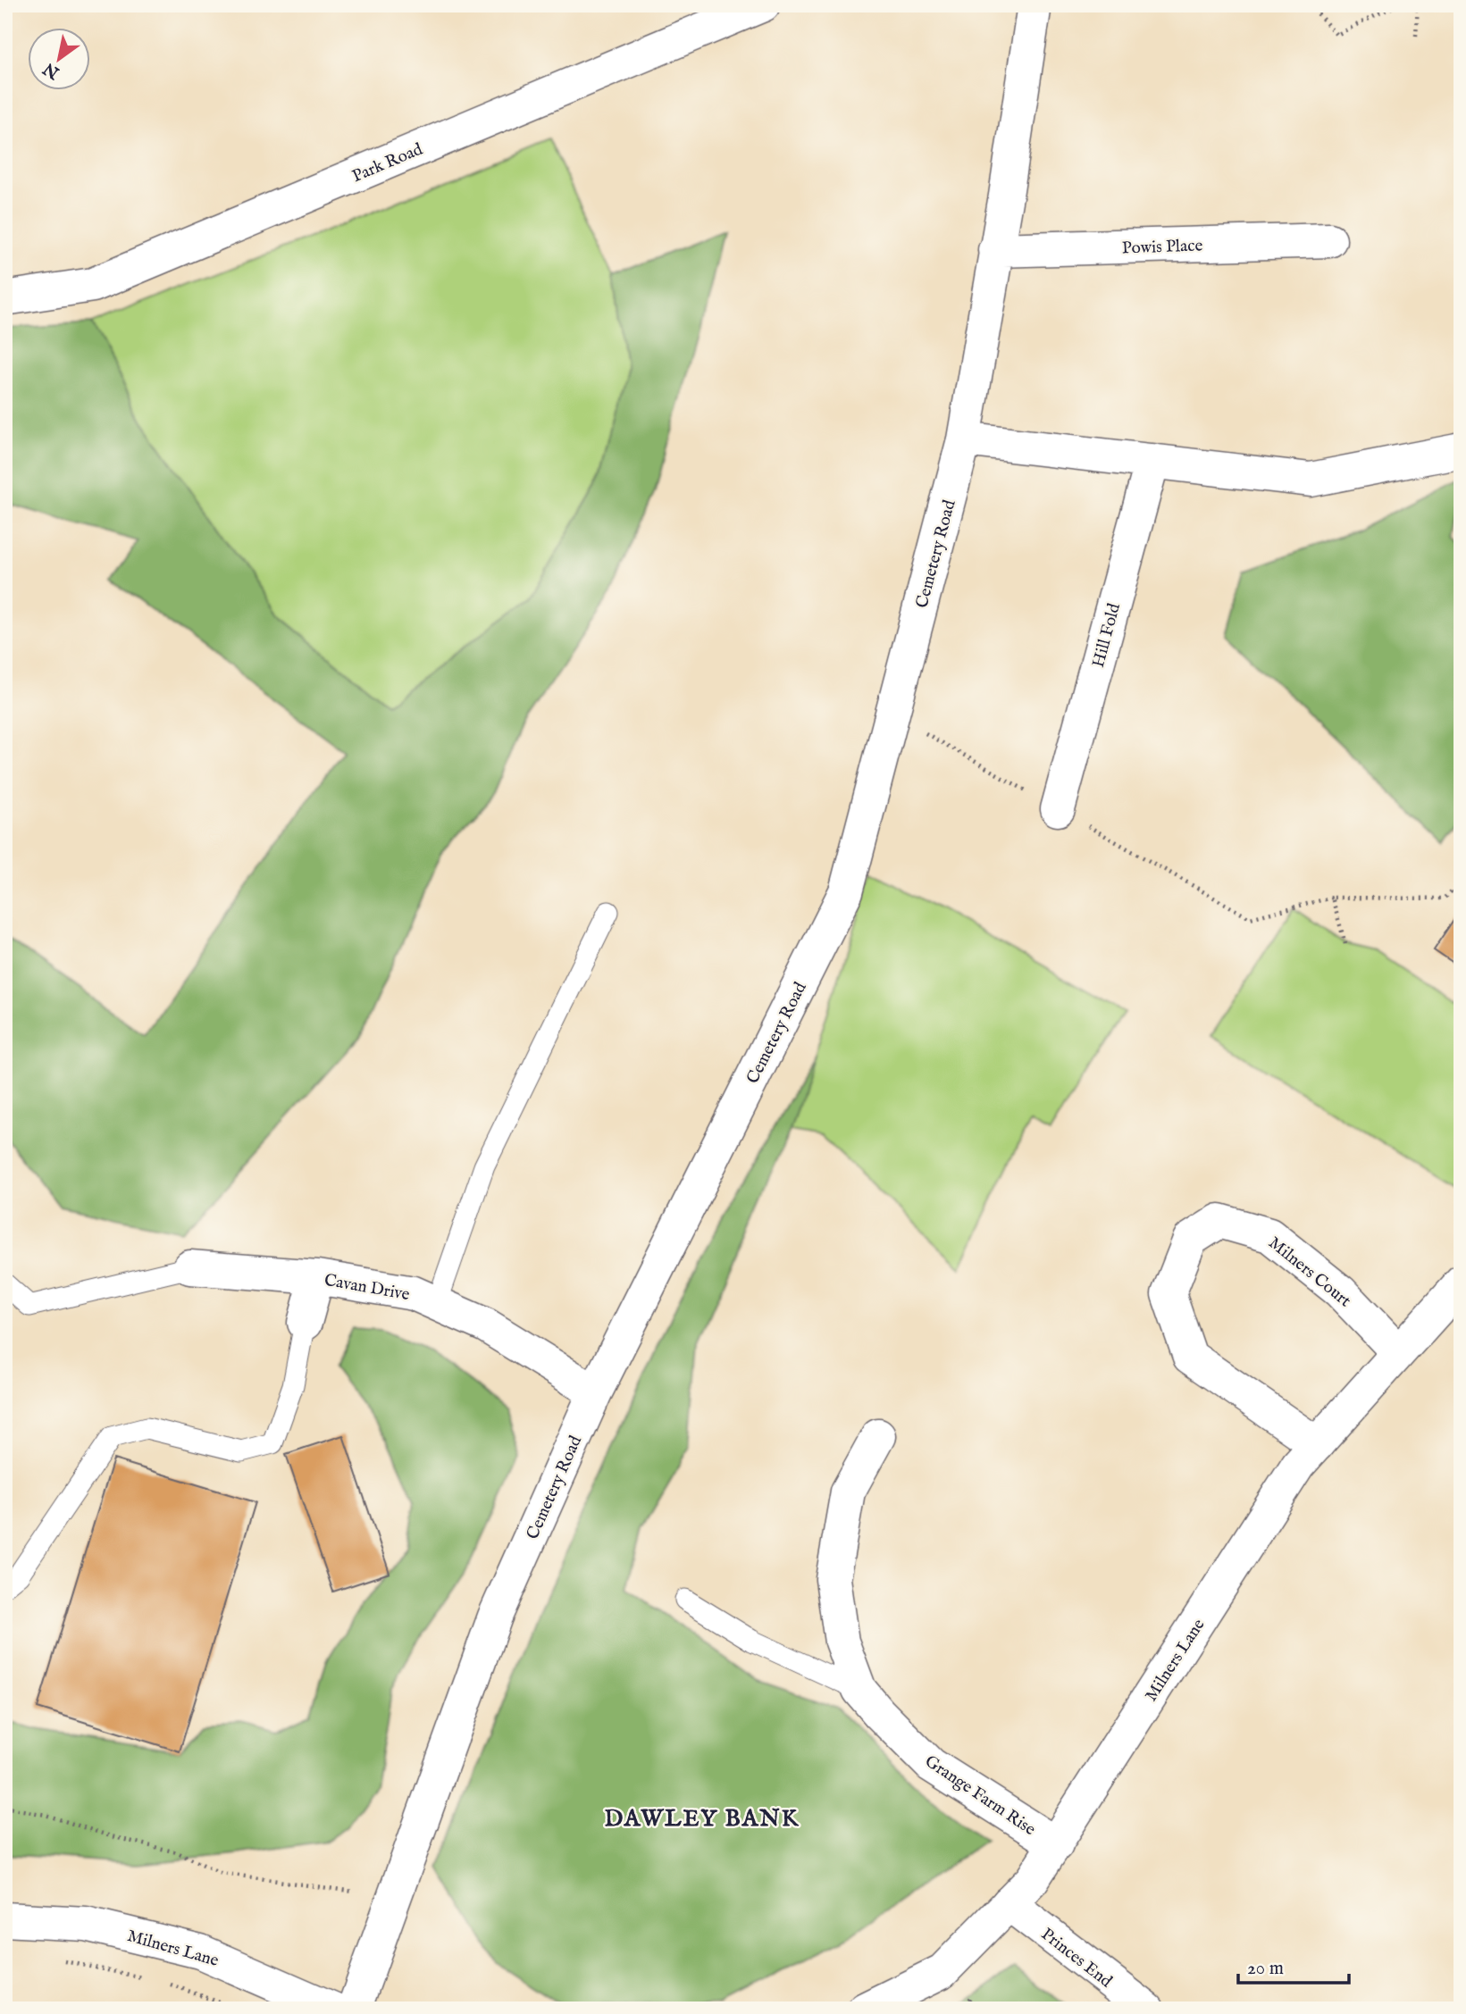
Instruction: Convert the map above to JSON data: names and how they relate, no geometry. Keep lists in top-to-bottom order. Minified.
{"streets":{"street":["Park Road","Powis Place","Cemetery Road","Hill Fold","Milners Court","Cavan Drive","Milners Lane","Grange Farm Rise","Princes End"]},"crossings":[["Powis Place","Cemetery Road"],["Cemetery Road","Cavan Drive"],["Milners Court","Milners Lane"],["Milners Lane","Grange Farm Rise"],["Milners Lane","Princes End"]],"districts":["DAWLEY BANK"],"scale_bar":"20 m","north":"bottom left"}
